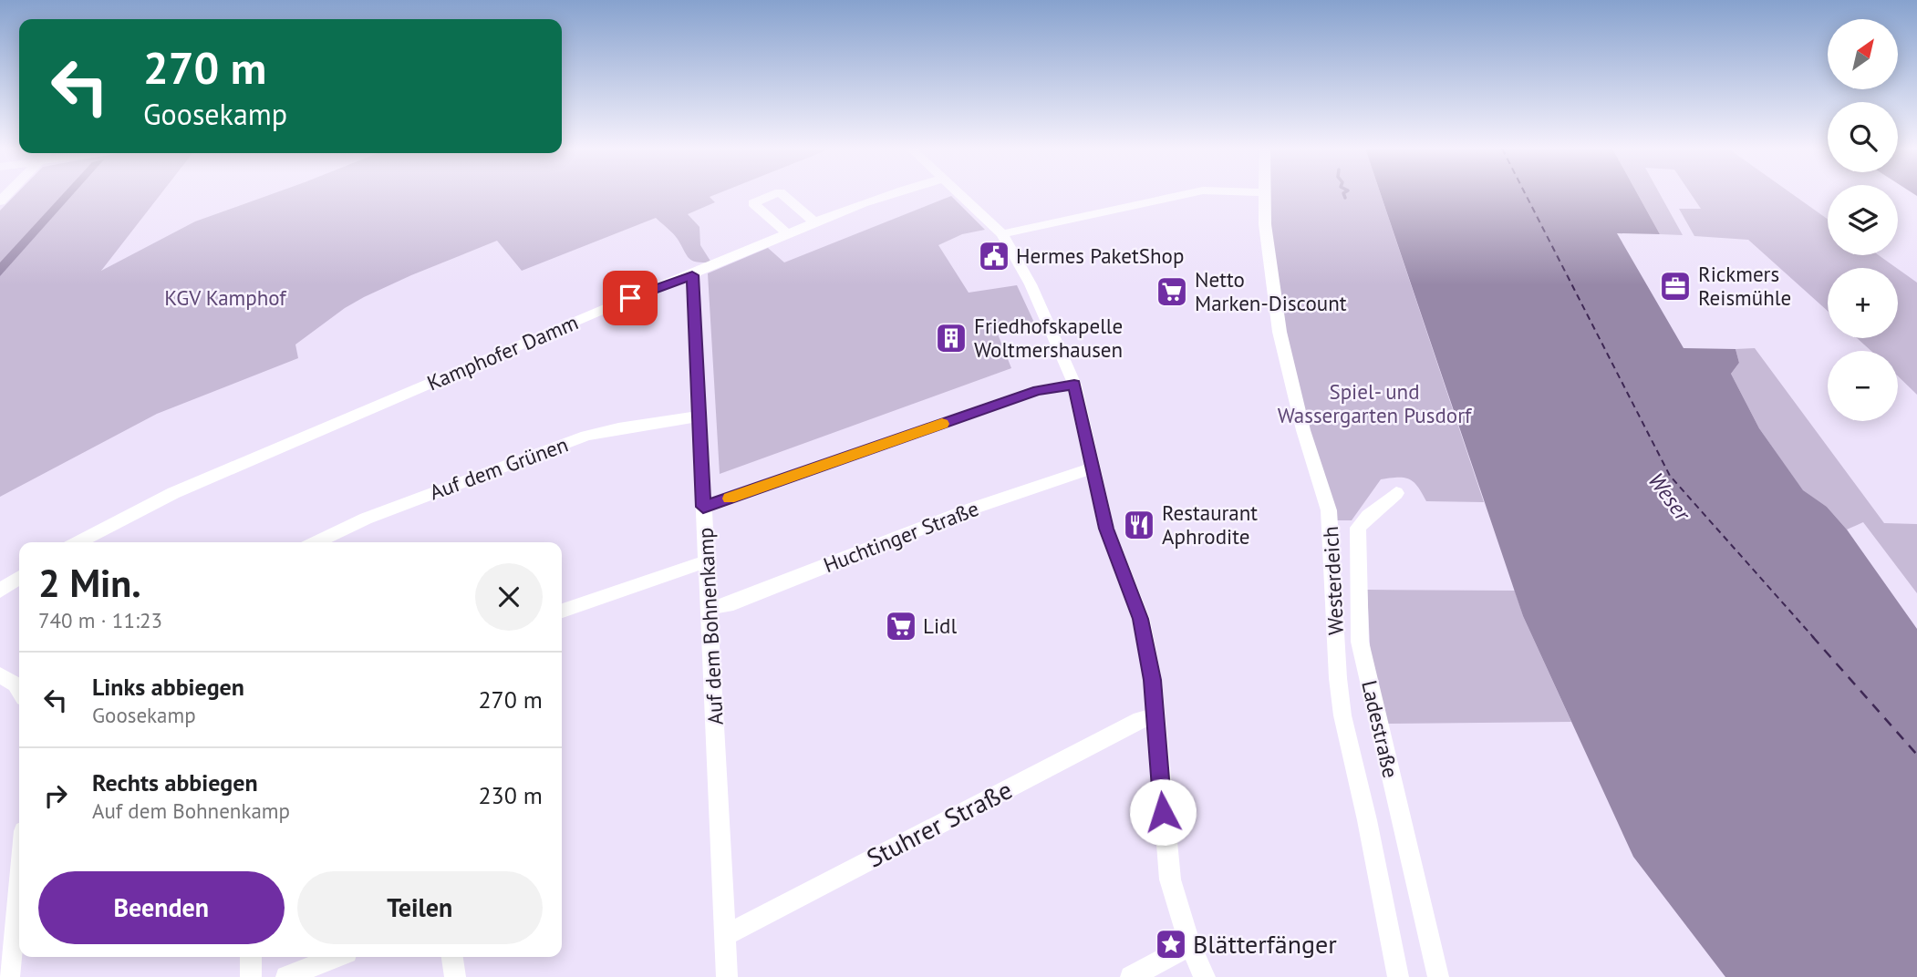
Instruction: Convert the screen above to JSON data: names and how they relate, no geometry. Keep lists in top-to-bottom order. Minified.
{"streets":{"street":["Kamphofer Damm","Auf dem Grünen","Huchtinger Straße","Westerdeich","Auf dem Bohnenkamp","Ladestraße","Stuhrer Straße"]},"crossings":[["Kamphofer Damm","Auf dem Bohnenkamp"],["Auf dem Grünen","Auf dem Bohnenkamp"],["Huchtinger Straße","Auf dem Bohnenkamp"],["Auf dem Bohnenkamp","Stuhrer Straße"]],"water":["Weser"],"parks":["KGV Kamphof","Spiel- und Wassergarten Pusdorf"],"places":{"public building":["Hermes PaketShop"],"office":["Rickmers Reismühle"],"supermarket":["Netto Marken-Discount","Lidl"],"building":["Friedhofskapelle Woltmershausen"],"restaurant":["Restaurant Aphrodite"],"place":["Blätterfänger"]},"north":"top right","page":{"map_buttons":["+","−"],"turn":["270 m","Goosekamp"],"heading":["2 Min.","740 m · 11:23"],"list":[{"name":"Links abbiegen","note":"Goosekamp","value":"270 m"},{"name":"Rechts abbiegen","note":"Auf dem Bohnenkamp","value":"230 m"}],"buttons":["Beenden","Teilen"]}}
